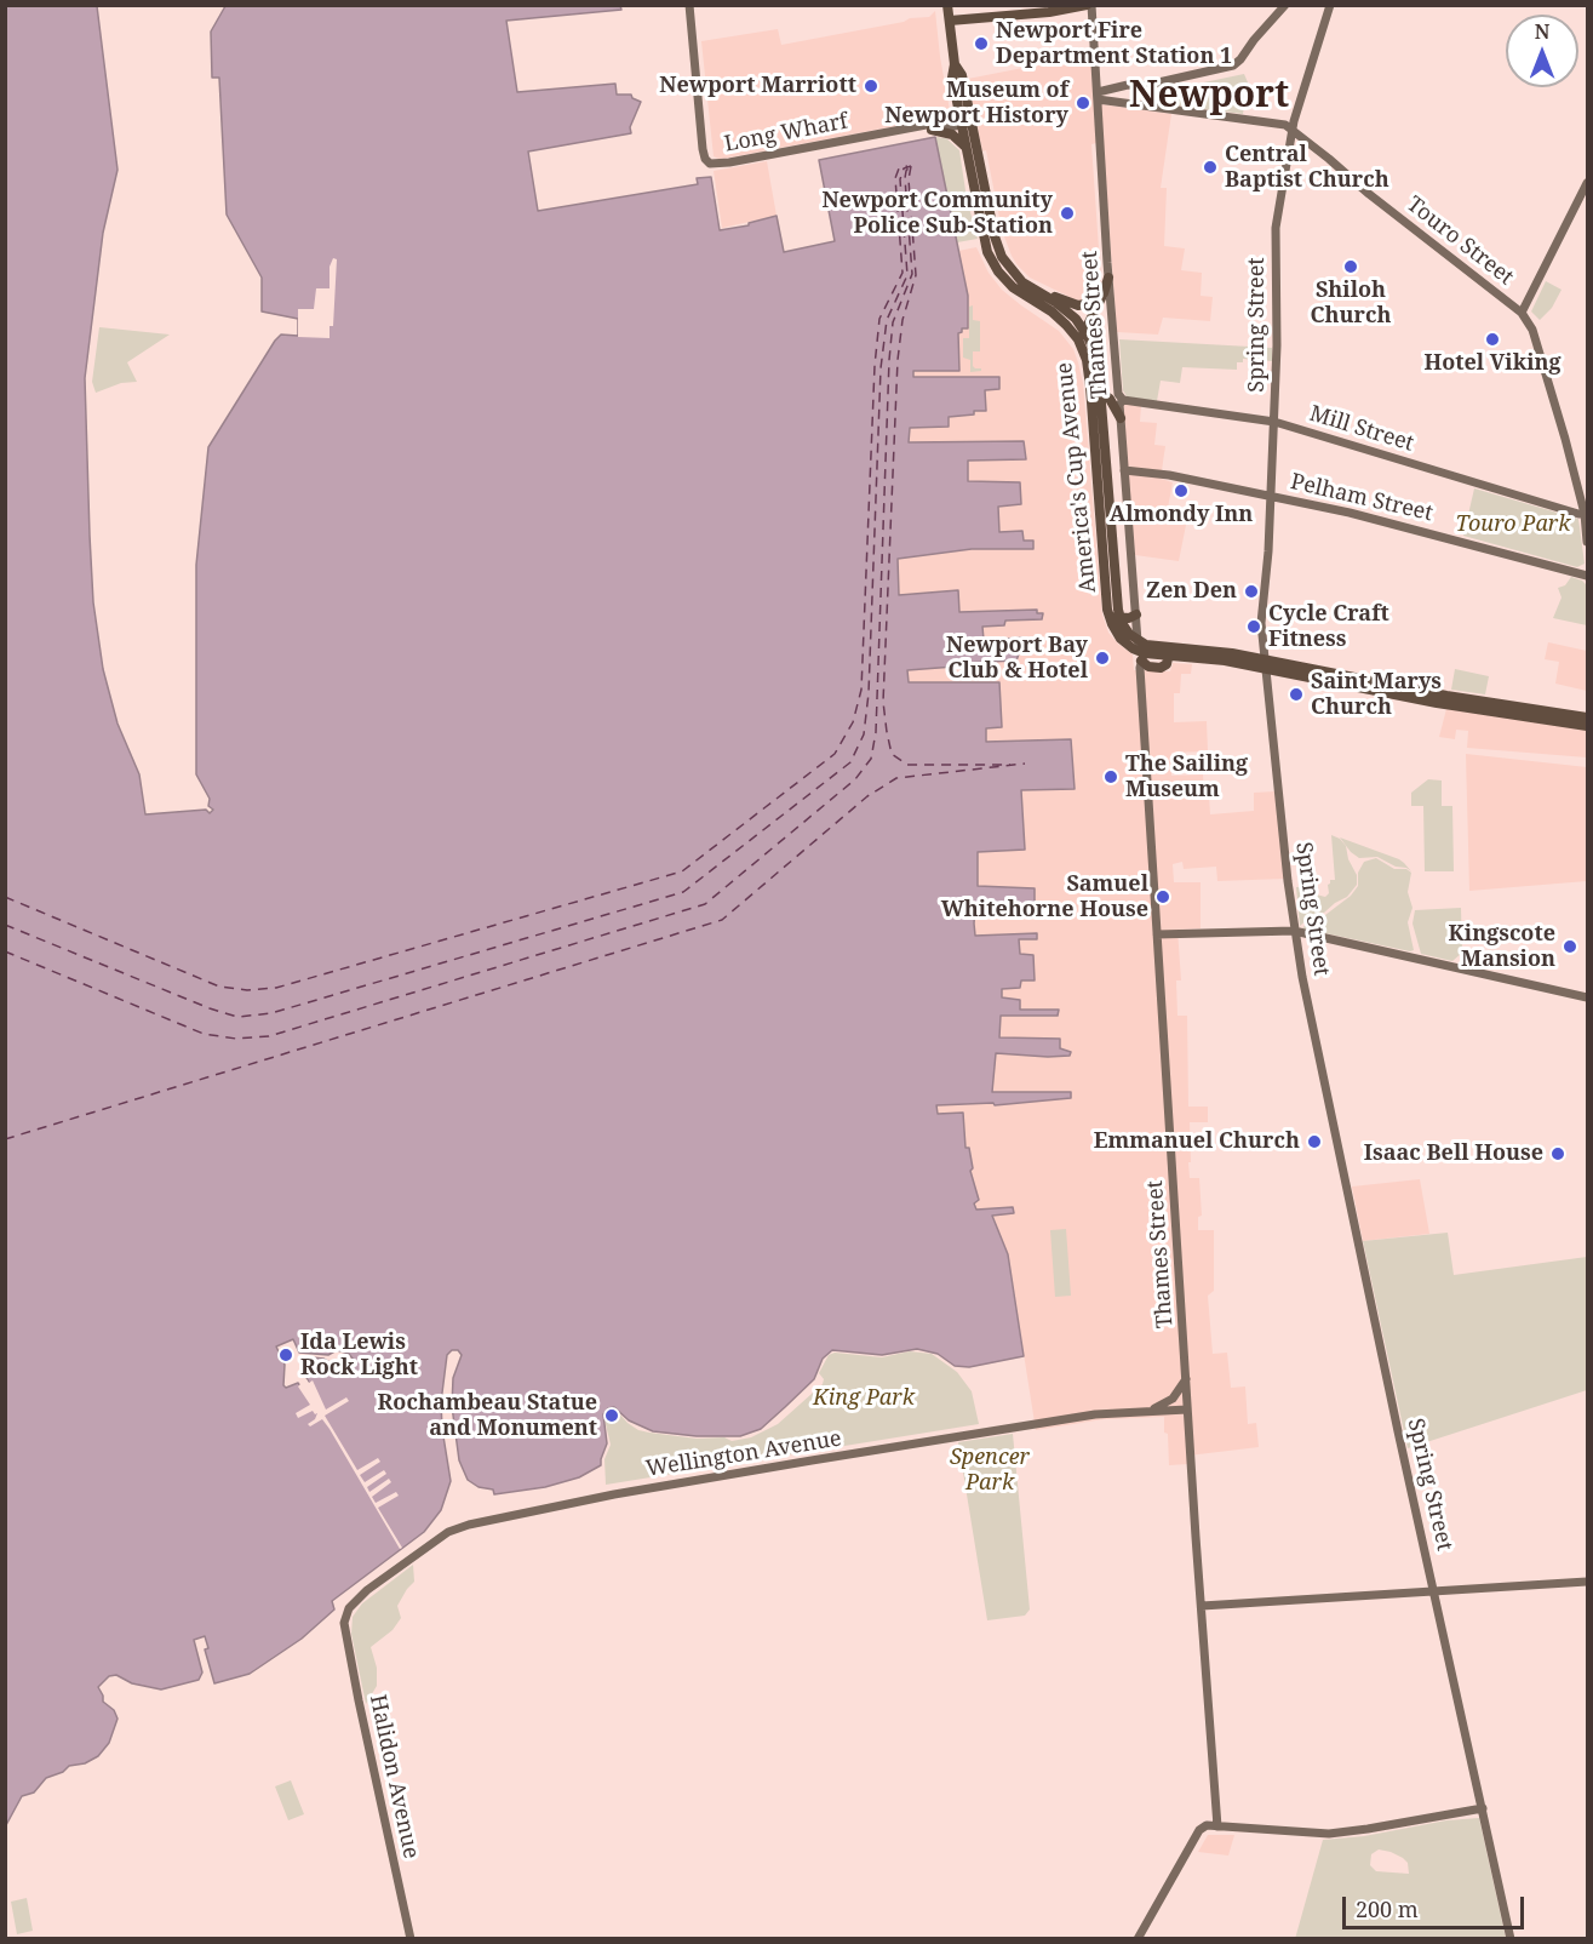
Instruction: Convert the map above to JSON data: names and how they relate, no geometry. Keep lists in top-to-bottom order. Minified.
{"streets":{"main road":["Long Wharf","Touro Street","Thames Street","Spring Street","Mill Street","America's Cup Avenue","Pelham Street","Wellington Avenue","Halidon Avenue"]},"crossings":[["Long Wharf","America's Cup Avenue"],["Touro Street","Thames Street"],["Touro Street","Spring Street"],["Thames Street","Mill Street"],["Thames Street","America's Cup Avenue"],["Thames Street","Pelham Street"],["Thames Street","Wellington Avenue"],["Spring Street","Mill Street"],["Spring Street","Pelham Street"],["Wellington Avenue","Halidon Avenue"]],"districts":["Newport"],"parks":["Touro Park","King Park","Spencer Park"],"places":["Newport Fire Department Station 1","Newport Marriott","Museum of Newport History","Central Baptist Church","Newport Community Police Sub-Station","Shiloh Church","Hotel Viking","Almondy Inn","Zen Den","Cycle Craft Fitness","Newport Bay Club & Hotel","Saint Marys Church","The Sailing Museum","Samuel Whitehorne House","Kingscote Mansion","Emmanuel Church","Isaac Bell House","Ida Lewis Rock Light","Rochambeau Statue and Monument"],"scale_bar":"200 m","north":"top"}
